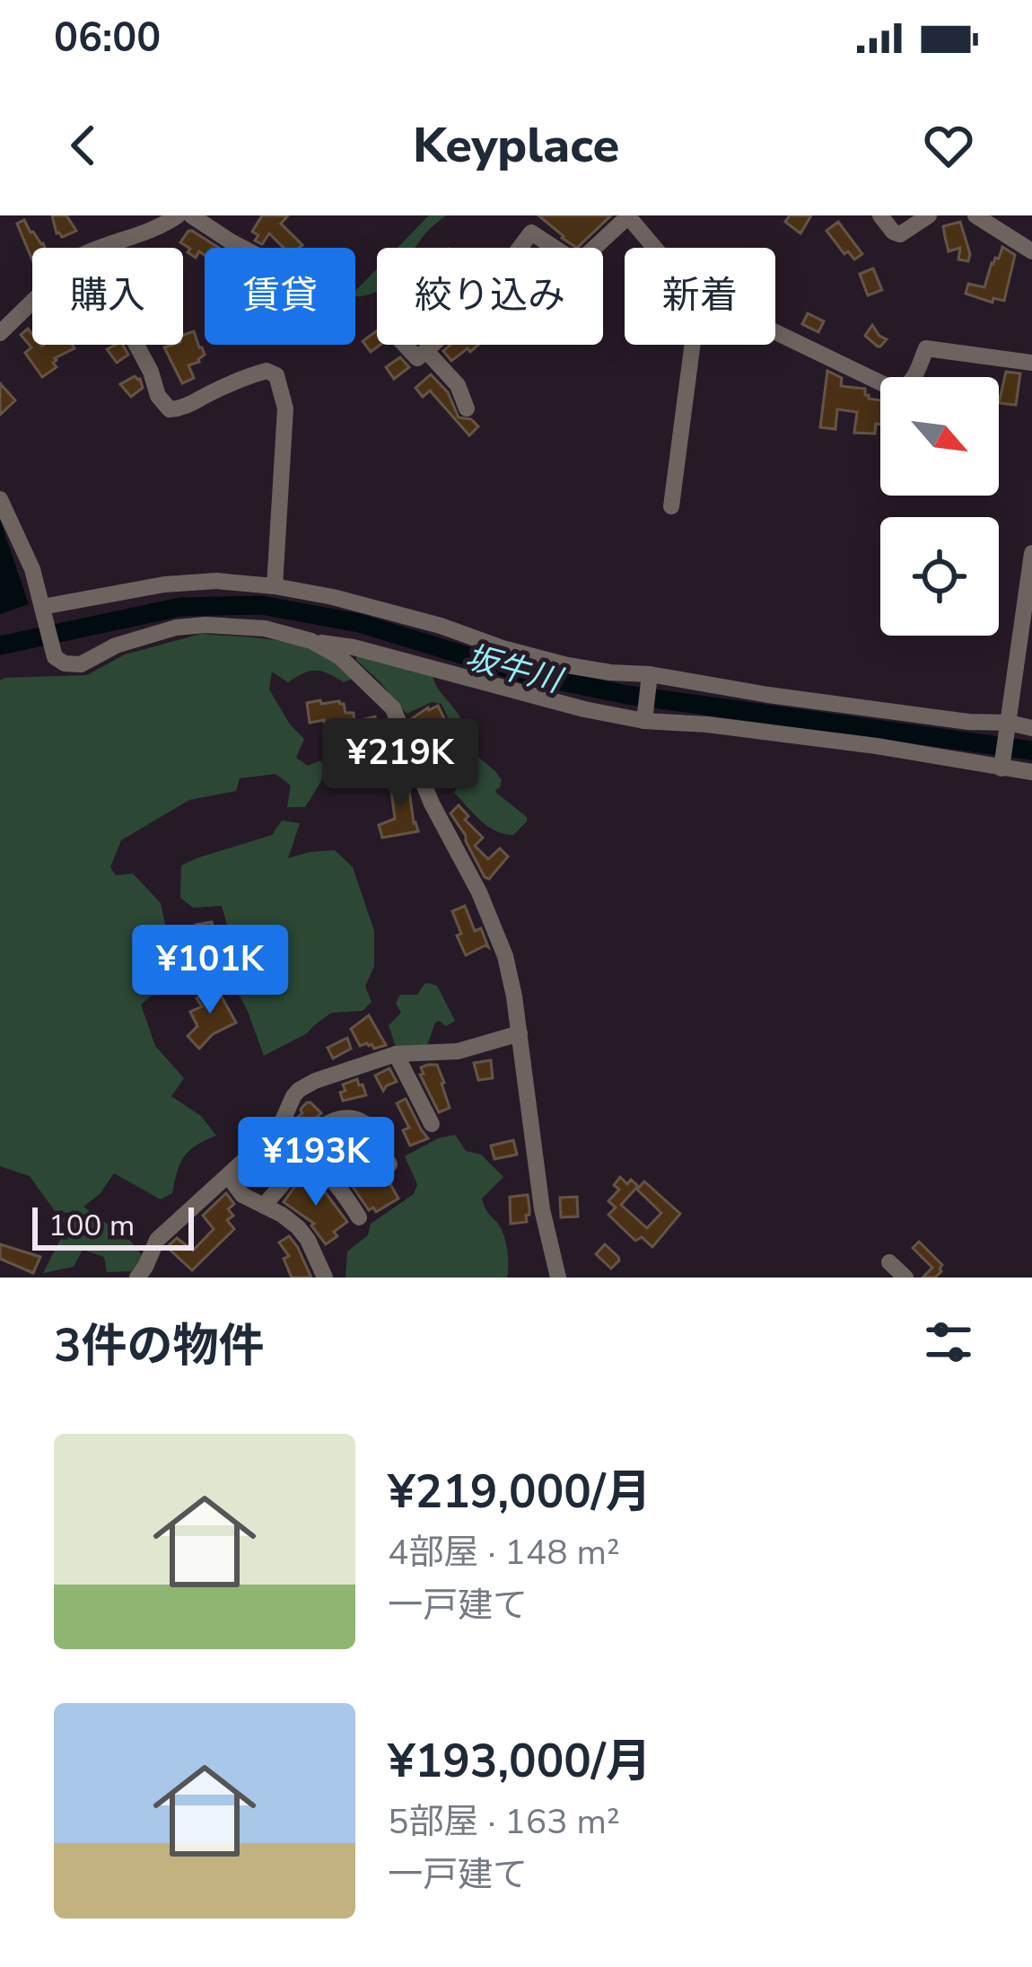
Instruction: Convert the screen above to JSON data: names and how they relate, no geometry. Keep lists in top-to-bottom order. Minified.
{"water":["坂牛川"],"scale_bar":"100 m","north":"bottom right","page":{"status":"06:00","header":"Keyplace","chip":["購入","賃貸","絞り込み","新着"],"price":["¥219K","¥101K","¥193K"],"scale":"100 m","heading":"3件の物件","list":[{"name":"¥219,000/月","note":"4部屋 · 148 m² · 一戸建て"},{"name":"¥193,000/月","note":"5部屋 · 163 m² · 一戸建て"}]}}
